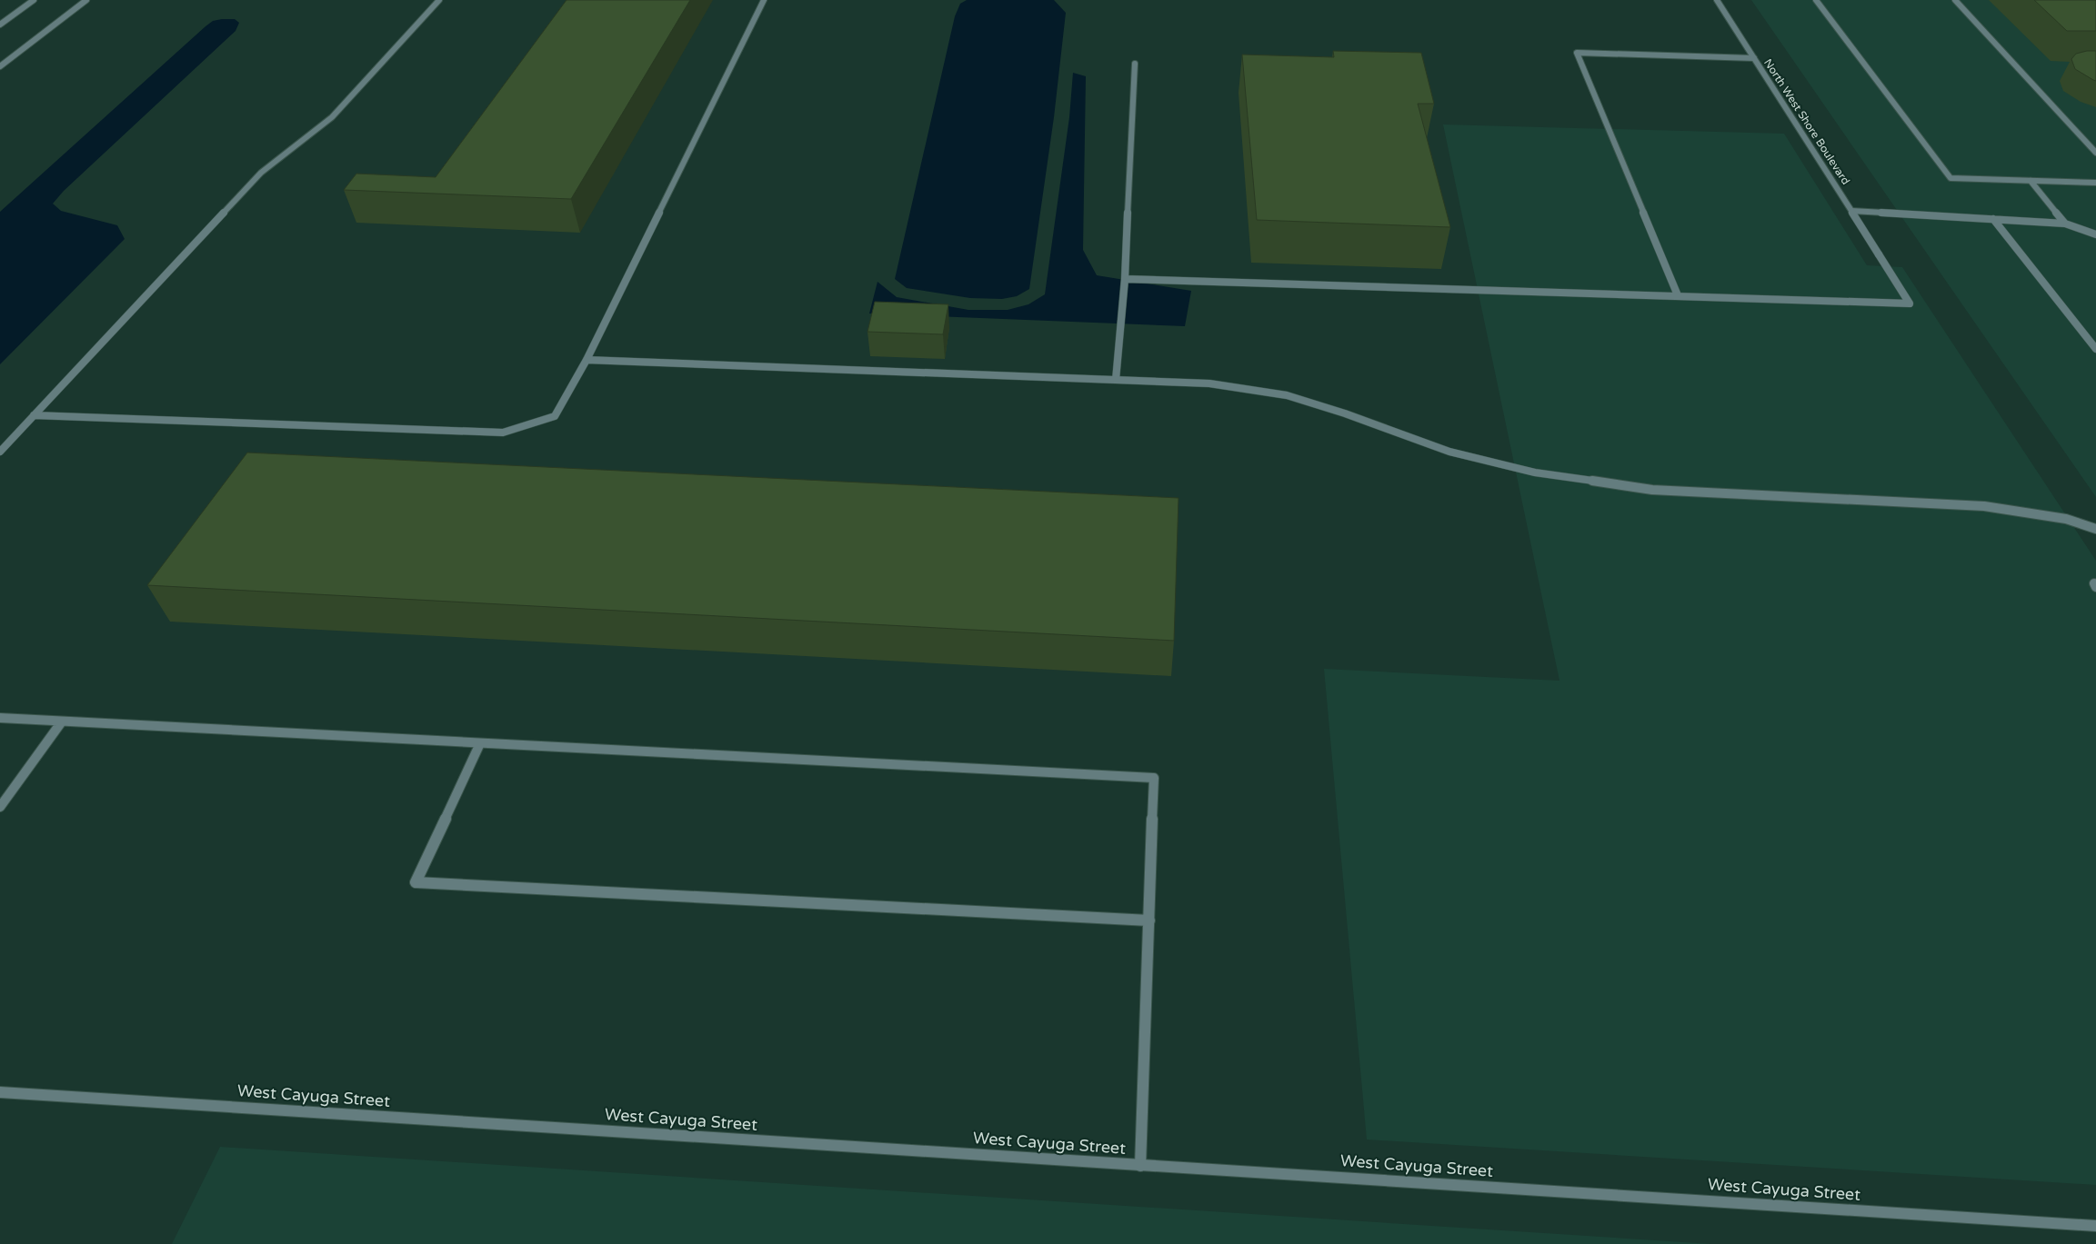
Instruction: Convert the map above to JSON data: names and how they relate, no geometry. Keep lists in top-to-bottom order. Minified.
{"streets":{"street":["North West Shore Boulevard","West Cayuga Street"]}}
